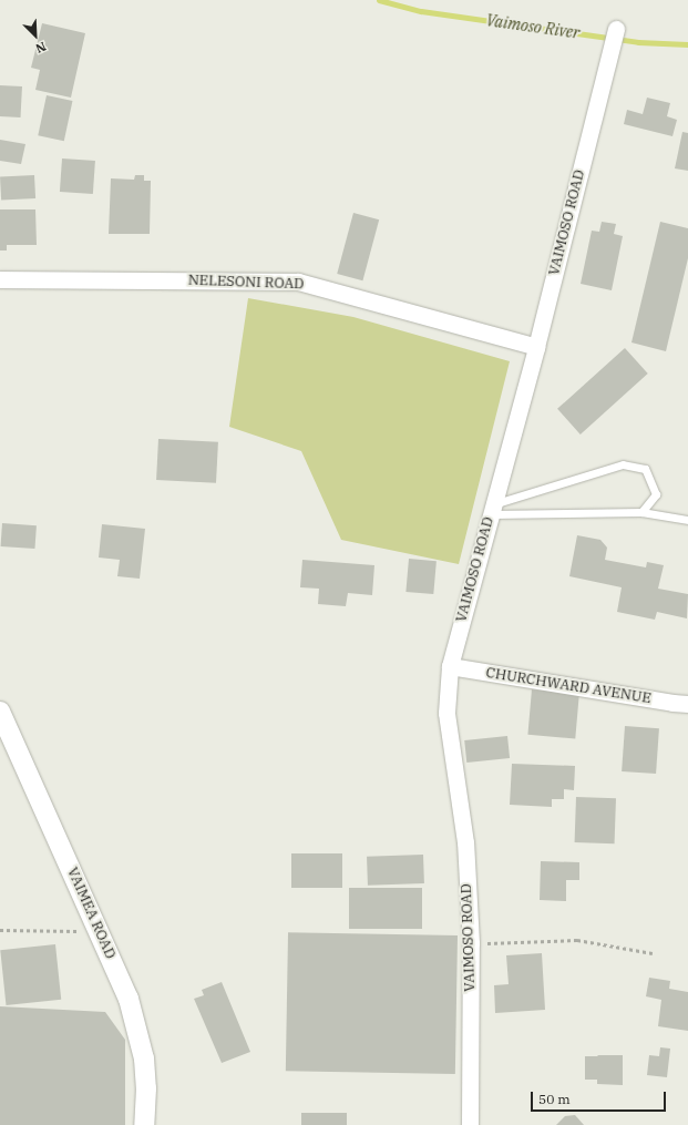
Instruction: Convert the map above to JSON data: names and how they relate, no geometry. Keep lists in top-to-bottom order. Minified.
{"streets":{"street":["VAIMOSO ROAD","NELESONI ROAD","CHURCHWARD AVENUE","VAIMEA ROAD"]},"crossings":[["VAIMOSO ROAD","NELESONI ROAD"],["VAIMOSO ROAD","CHURCHWARD AVENUE"]],"water":["Vaimoso River"],"scale_bar":"50 m","north":"bottom right"}
